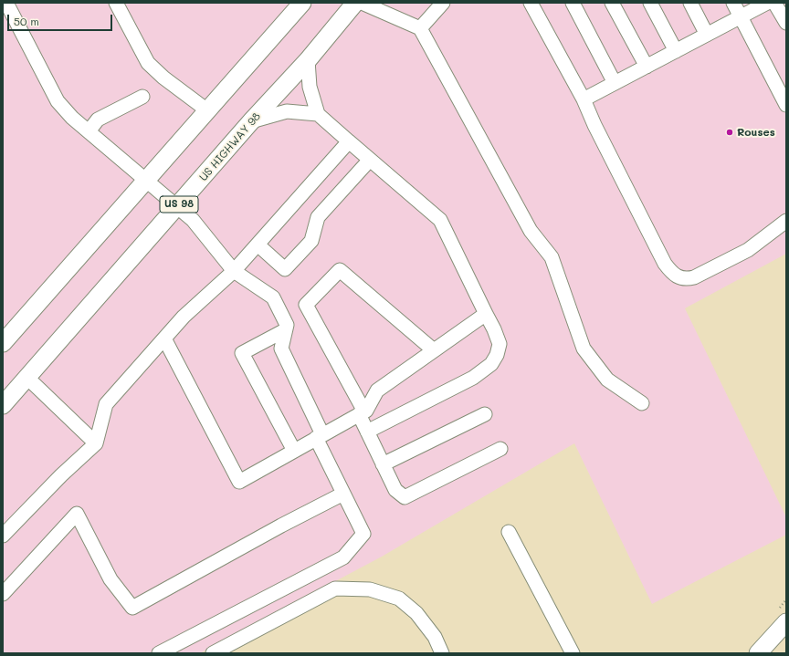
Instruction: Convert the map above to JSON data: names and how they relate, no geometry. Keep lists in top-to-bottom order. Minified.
{"streets":{"main road":["US HIGHWAY 98","US 98"]},"places":["Rouses"],"scale_bar":"50 m"}
